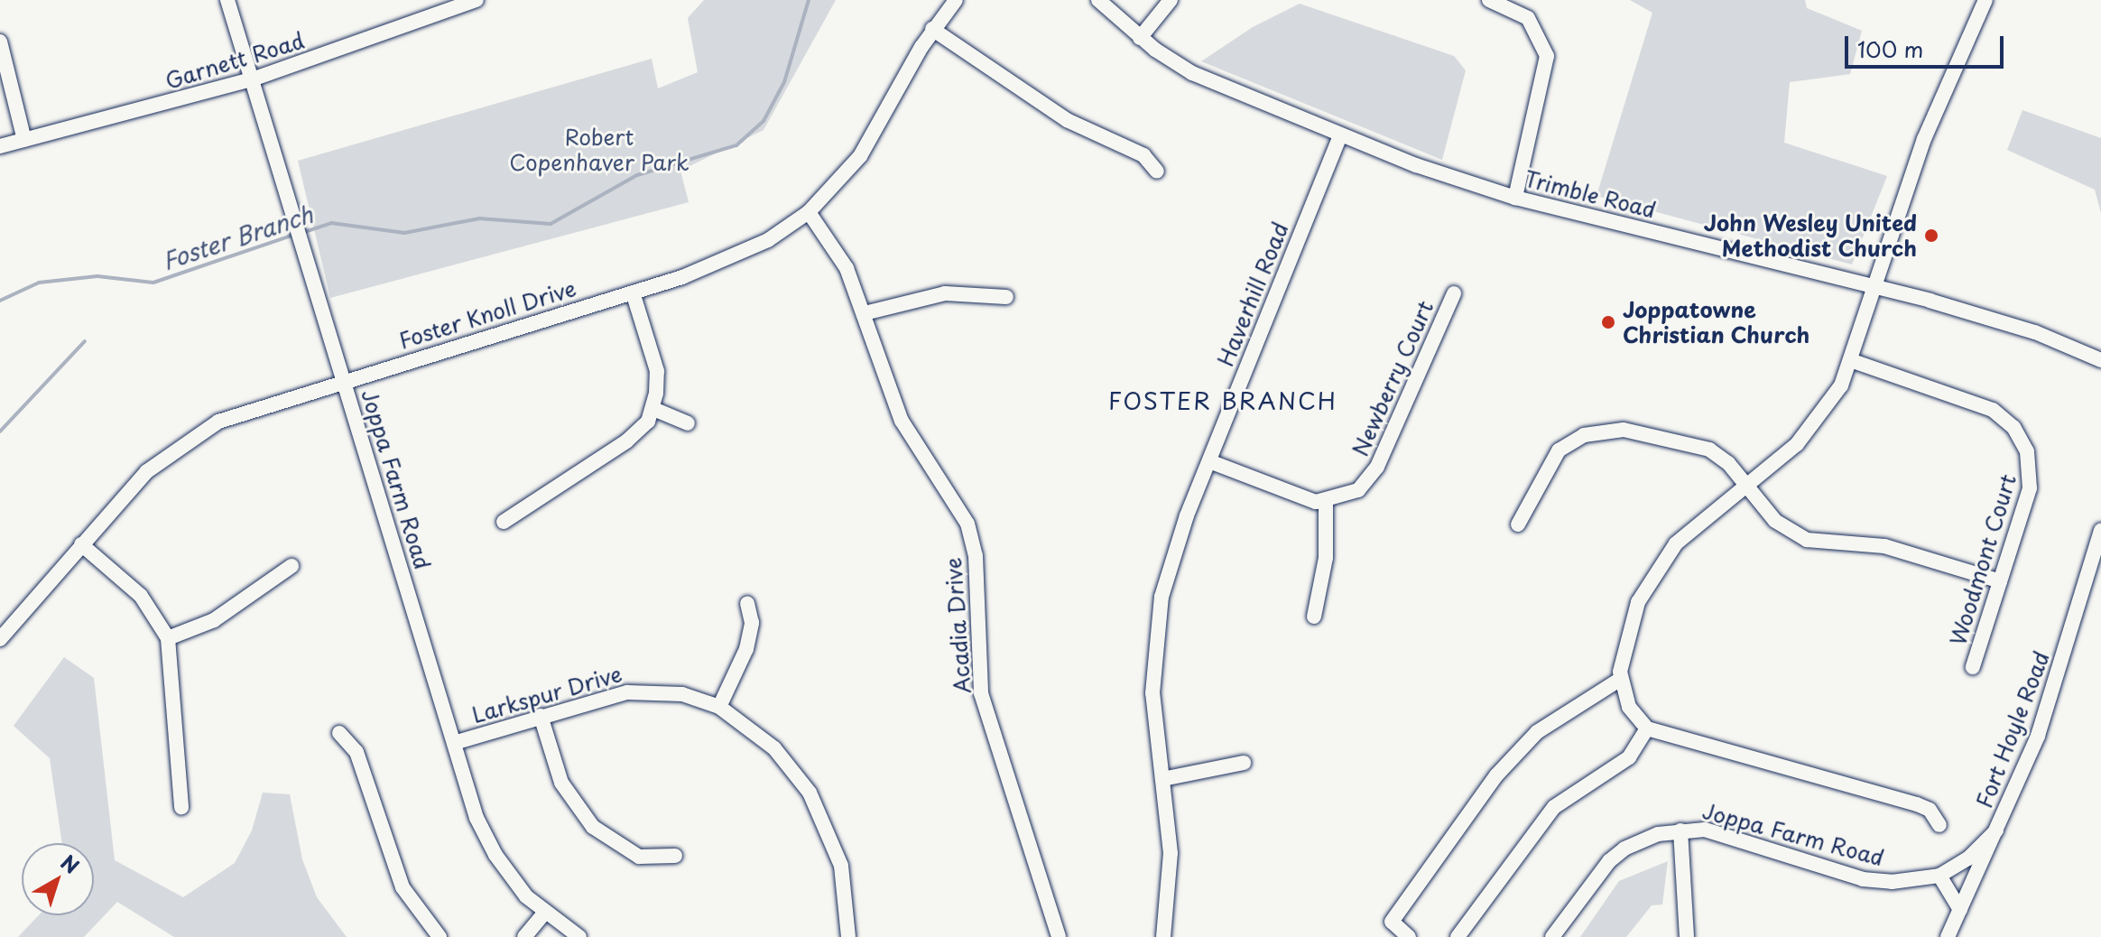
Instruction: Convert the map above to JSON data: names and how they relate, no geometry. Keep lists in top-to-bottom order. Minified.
{"streets":{"street":["Garnett Road","Trimble Road","Haverhill Road","Foster Knoll Drive","Newberry Court","Joppa Farm Road","Woodmont Court","Acadia Drive","Larkspur Drive","Fort Hoyle Road"]},"crossings":[["Garnett Road","Joppa Farm Road"],["Trimble Road","Haverhill Road"],["Foster Knoll Drive","Joppa Farm Road"],["Foster Knoll Drive","Acadia Drive"],["Joppa Farm Road","Larkspur Drive"],["Joppa Farm Road","Fort Hoyle Road"]],"districts":["FOSTER BRANCH"],"water":["Foster Branch"],"parks":["Robert Copenhaver Park"],"places":["John Wesley United Methodist Church","Joppatowne Christian Church"],"scale_bar":"100 m","north":"top right"}
